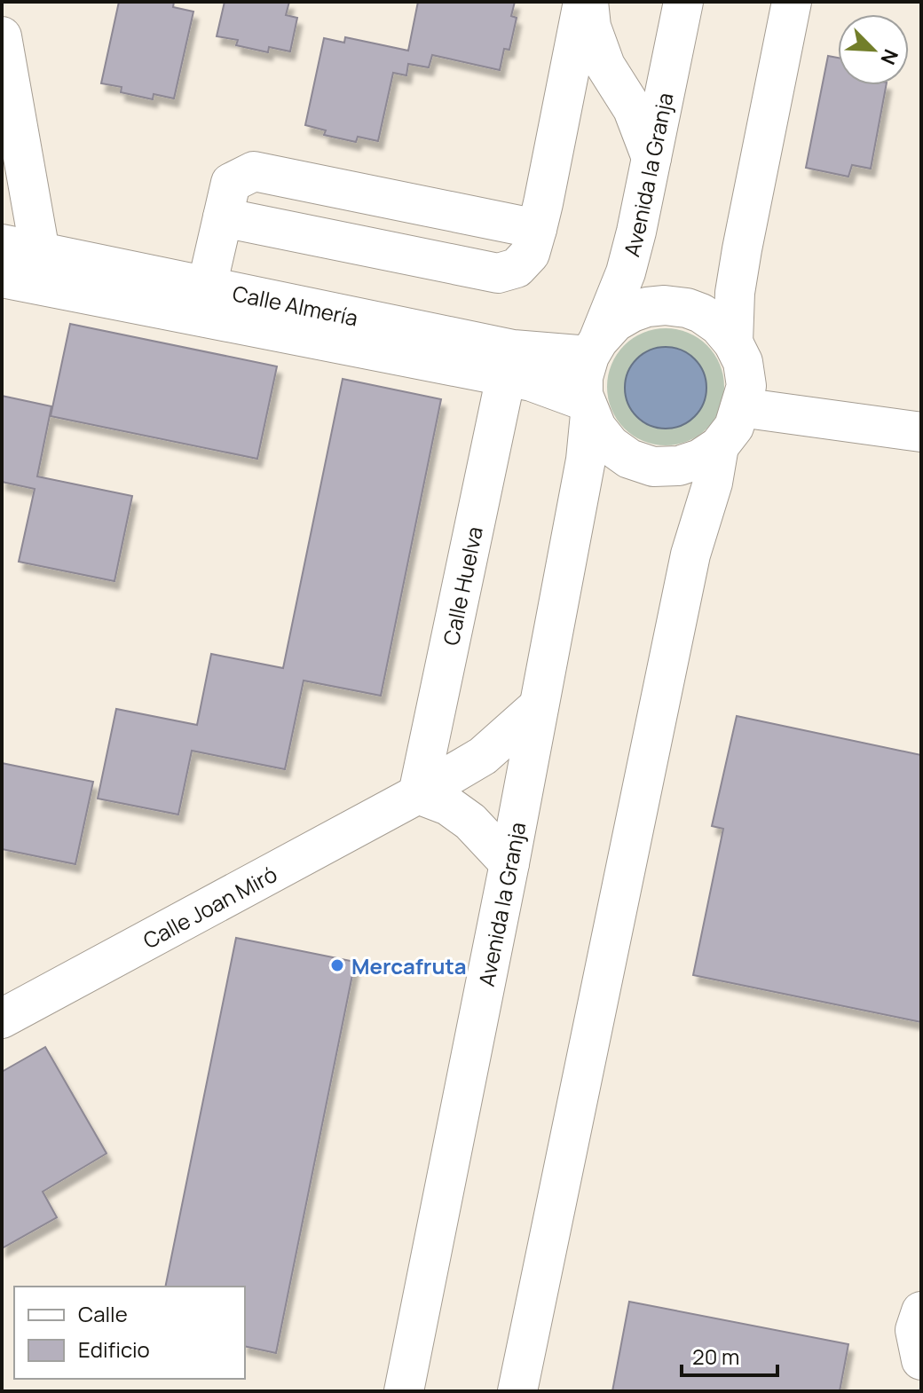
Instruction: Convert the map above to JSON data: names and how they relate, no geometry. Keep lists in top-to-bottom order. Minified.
{"streets":{"street":["Avenida la Granja","Calle Almería","Calle Huelva","Calle Joan Miró"]},"crossings":[["Avenida la Granja","Calle Almería"],["Avenida la Granja","Calle Joan Miró"],["Calle Almería","Calle Huelva"],["Calle Huelva","Calle Joan Miró"]],"places":["Mercafruta"],"legend":["Calle","Edificio"],"scale_bar":"20 m","north":"bottom right"}
